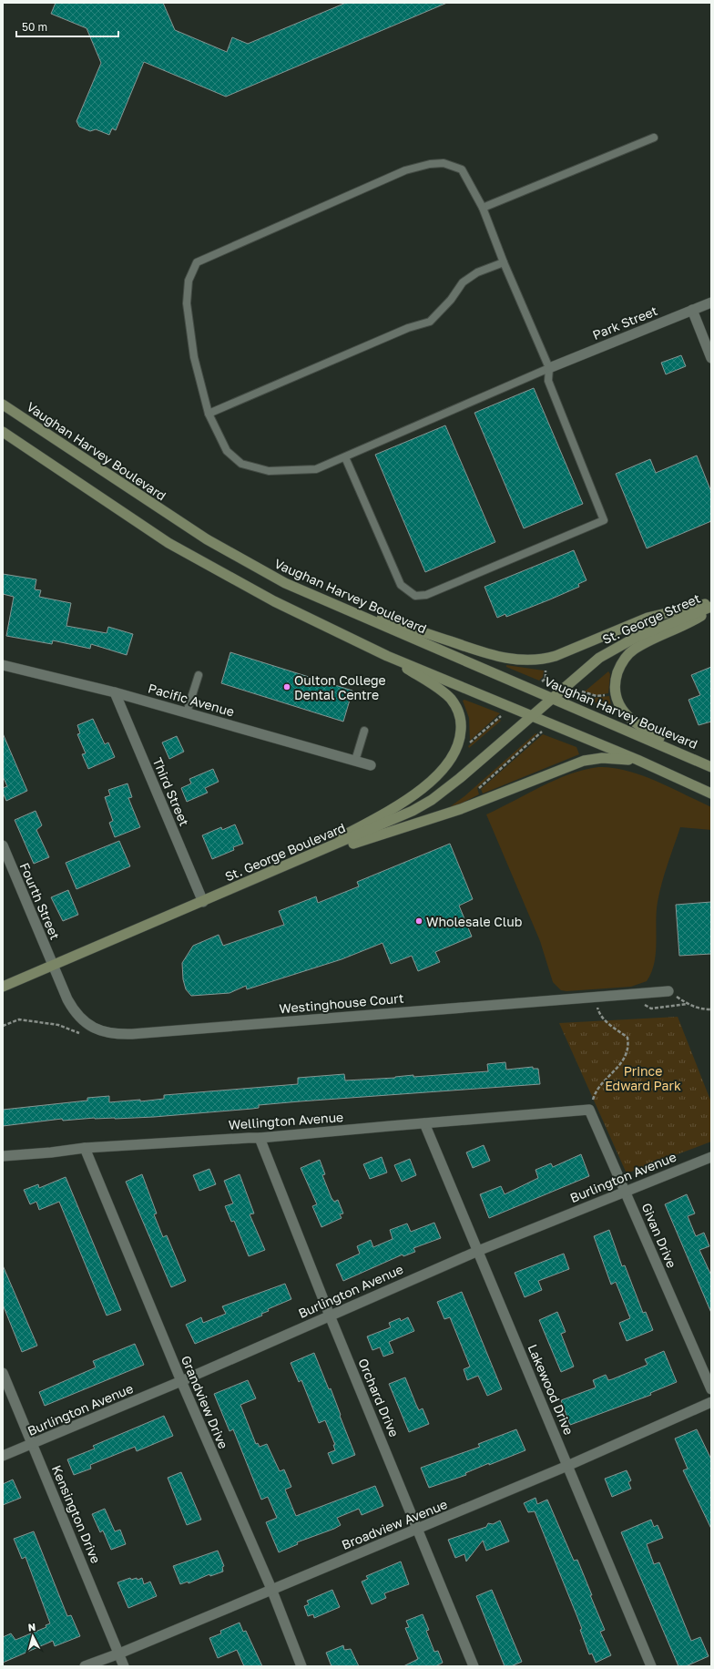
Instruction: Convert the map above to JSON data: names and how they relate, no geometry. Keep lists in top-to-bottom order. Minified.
{"streets":{"main road":["Vaughan Harvey Boulevard","St. George Street","St. George Boulevard"],"street":["Park Street","Pacific Avenue","Third Street","Fourth Street","Westinghouse Court","Wellington Avenue","Burlington Avenue","Givan Drive","Lakewood Drive","Orchard Drive","Grandview Drive","Kensington Drive","Broadview Avenue"]},"crossings":[["Vaughan Harvey Boulevard","St. George Street"],["Vaughan Harvey Boulevard","St. George Boulevard"],["St. George Street","St. George Boulevard"],["Pacific Avenue","Third Street"],["Third Street","St. George Boulevard"],["St. George Boulevard","Fourth Street"],["St. George Boulevard","Westinghouse Court"],["Fourth Street","Westinghouse Court"],["Wellington Avenue","Givan Drive"],["Wellington Avenue","Lakewood Drive"],["Wellington Avenue","Orchard Drive"],["Wellington Avenue","Grandview Drive"],["Burlington Avenue","Givan Drive"],["Burlington Avenue","Lakewood Drive"],["Burlington Avenue","Orchard Drive"],["Burlington Avenue","Grandview Drive"],["Burlington Avenue","Kensington Drive"],["Lakewood Drive","Broadview Avenue"],["Orchard Drive","Broadview Avenue"],["Grandview Drive","Broadview Avenue"],["Kensington Drive","Broadview Avenue"]],"parks":["Prince Edward Park"],"places":["Oulton College Dental Centre","Wholesale Club"],"scale_bar":"50 m","north":"top"}
